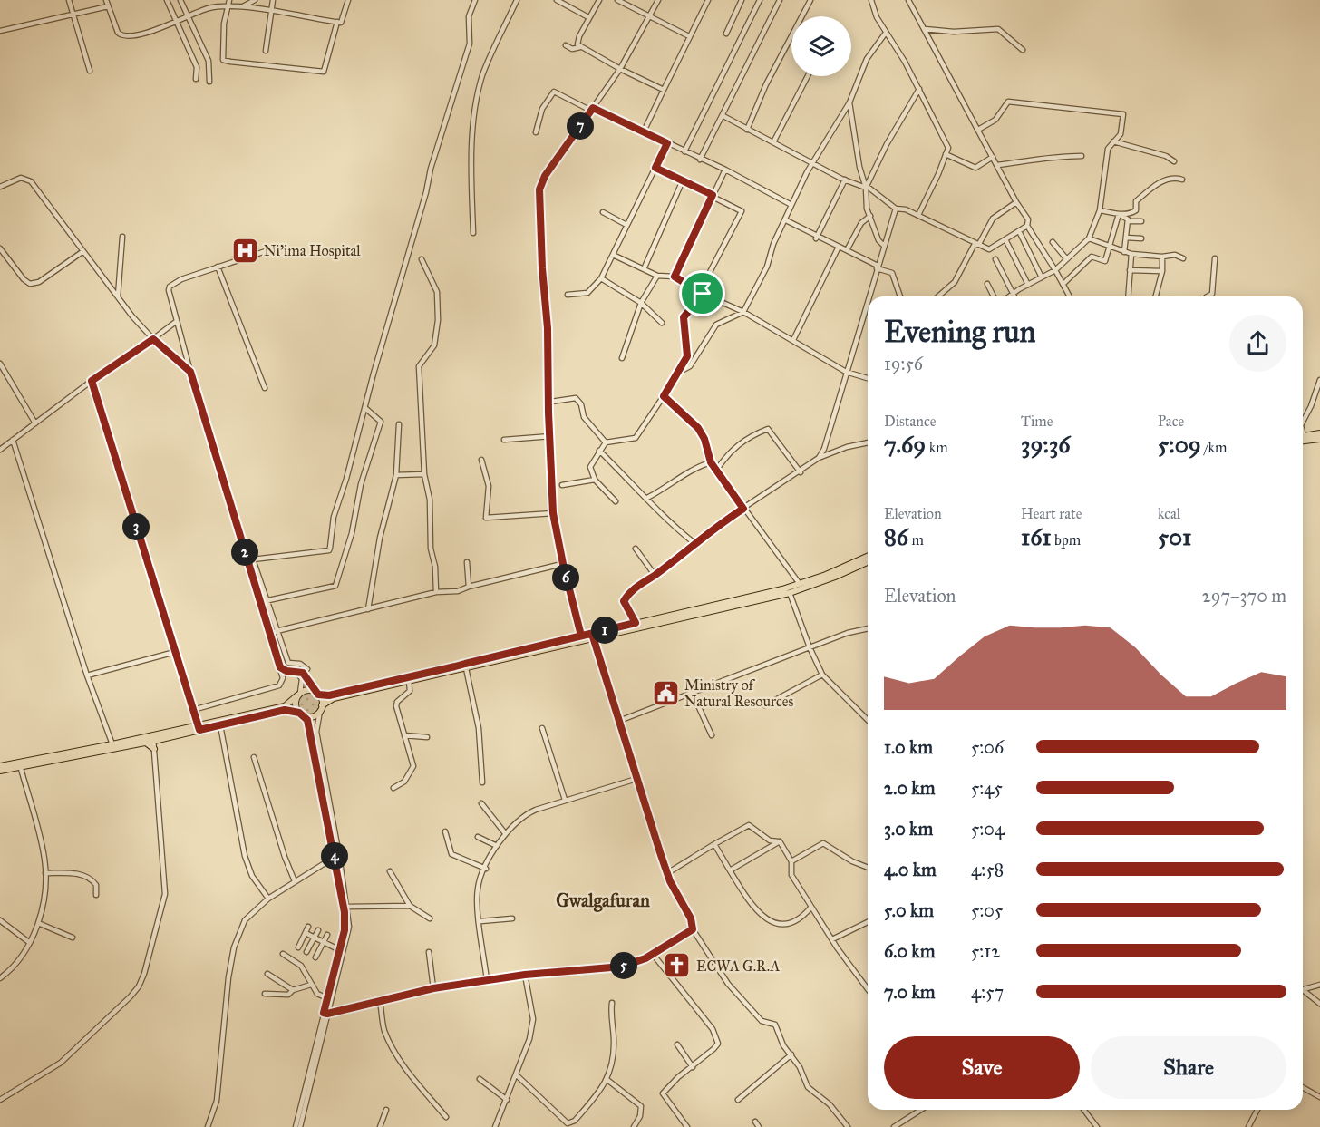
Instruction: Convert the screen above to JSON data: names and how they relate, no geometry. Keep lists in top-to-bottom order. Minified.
{"districts":["Gwalgafuran"],"places":{"hospital":["Ni'ima Hospital"],"public building":["Ministry of Natural Resources"],"church":["ECWA G.R.A"]},"page":{"pins":["7","3","2","6","1","4","5"],"heading":["Evening run","19:56"],"stats":[["Distance","7.69 km"],["Time","39:36"],["Pace","5:09 /km"],["Elevation","86 m"],["Heart rate","161 bpm"],["kcal","501"]],"chart":["Elevation","297–370 m"],"list":[{"name":"1.0 km","note":"5:06"},{"name":"2.0 km","note":"5:45"},{"name":"3.0 km","note":"5:04"},{"name":"4.0 km","note":"4:58"},{"name":"5.0 km","note":"5:05"},{"name":"6.0 km","note":"5:12"},{"name":"7.0 km","note":"4:57"}],"buttons":["Save","Share"]}}
